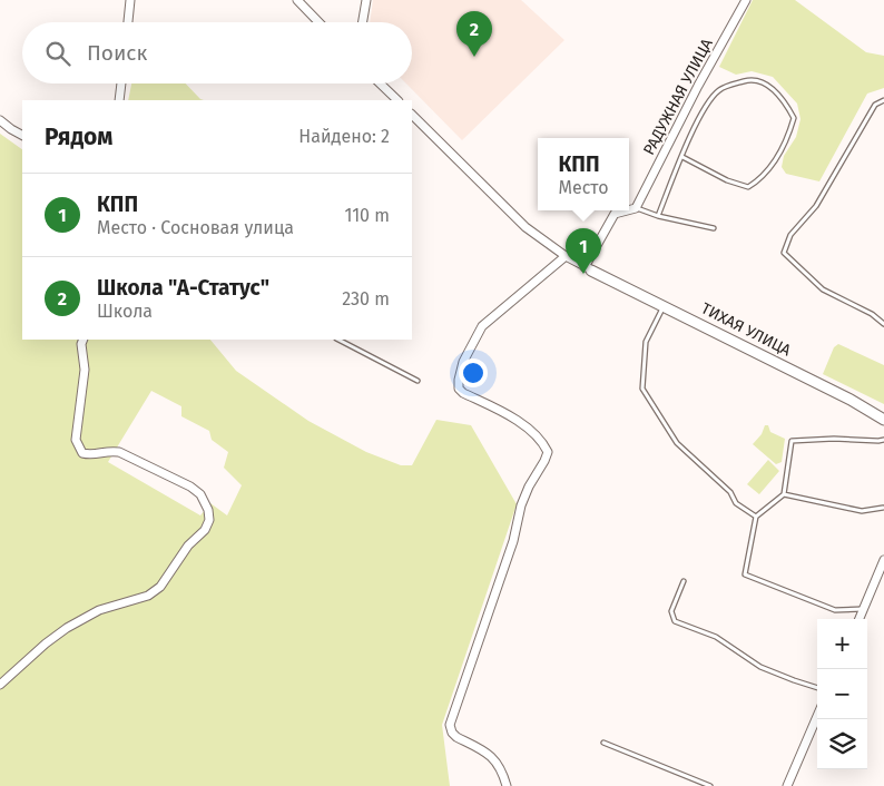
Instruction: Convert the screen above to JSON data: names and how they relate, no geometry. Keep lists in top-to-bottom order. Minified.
{"streets":{"street":["РАДУЖНАЯ УЛИЦА","ТИХАЯ УЛИЦА"]},"page":{"pins":["2","1"],"search":"Поиск","heading":["Рядом","Найдено: 2"],"popup":["КПП","Место"],"list":[{"mark":"1","name":"КПП","note":"Место · Сосновая улица","value":"110 m"},{"mark":"2","name":"Школа \"А-Статус\"","note":"Школа","value":"230 m"}],"map_buttons":["+","−"]}}
